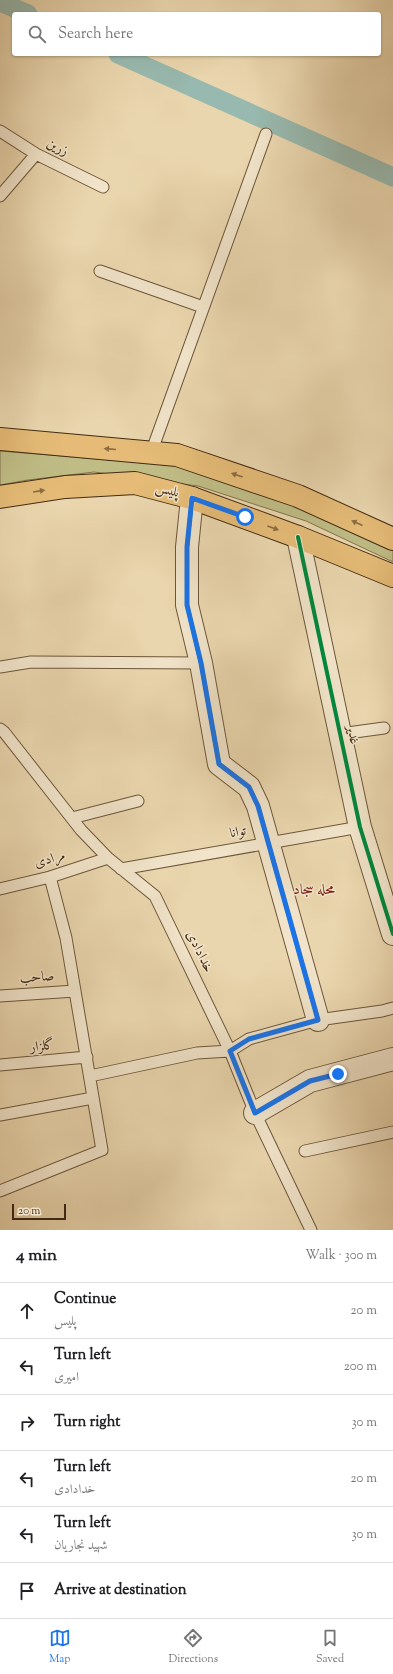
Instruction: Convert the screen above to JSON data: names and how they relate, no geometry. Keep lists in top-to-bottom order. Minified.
{"streets":{"main road":["پلیس"],"street":["غدیر"],"lane":["زرین","توانا","مرادی","خدادادی","صاحب","گلزار"]},"crossings":[["پلیس","غدیر"],["غدیر","توانا"],["توانا","خدادادی"],["مرادی","خدادادی"]],"districts":["محله سجاد"],"scale_bar":"20 m","page":{"search":"Search here","scale":"20 m","heading":["4 min","Walk · 300 m"],"list":[["Continue","پلیس","20 m"],["Turn left","امیری","200 m"],["Turn right","30 m"],["Turn left","خدادادی","20 m"],["Turn left","شهید نجاریان","30 m"],"Arrive at destination"],"nav":["Map","Directions","Saved"]}}
